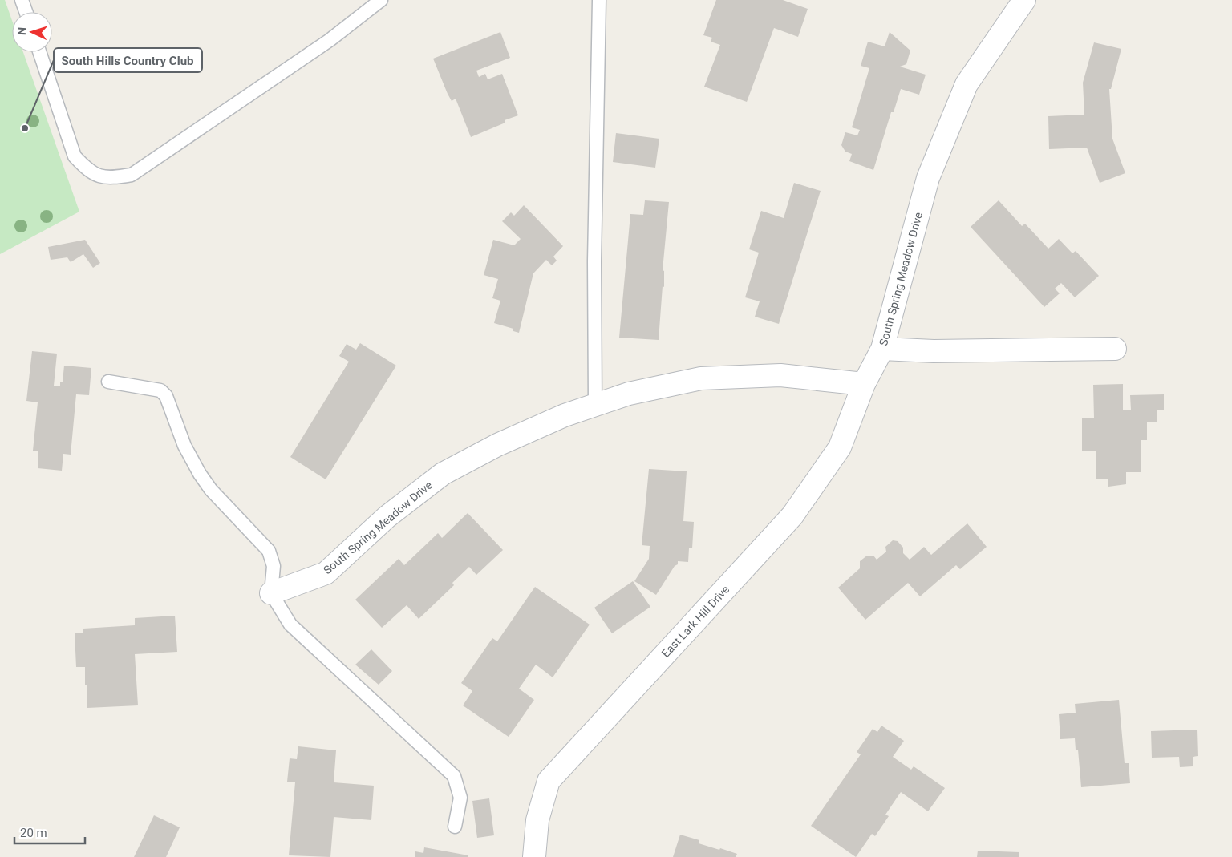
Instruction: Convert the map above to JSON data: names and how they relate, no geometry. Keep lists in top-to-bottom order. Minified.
{"streets":{"street":["South Spring Meadow Drive","East Lark Hill Drive"]},"crossings":[["South Spring Meadow Drive","East Lark Hill Drive"]],"places":["South Hills Country Club"],"scale_bar":"20 m","north":"left"}
